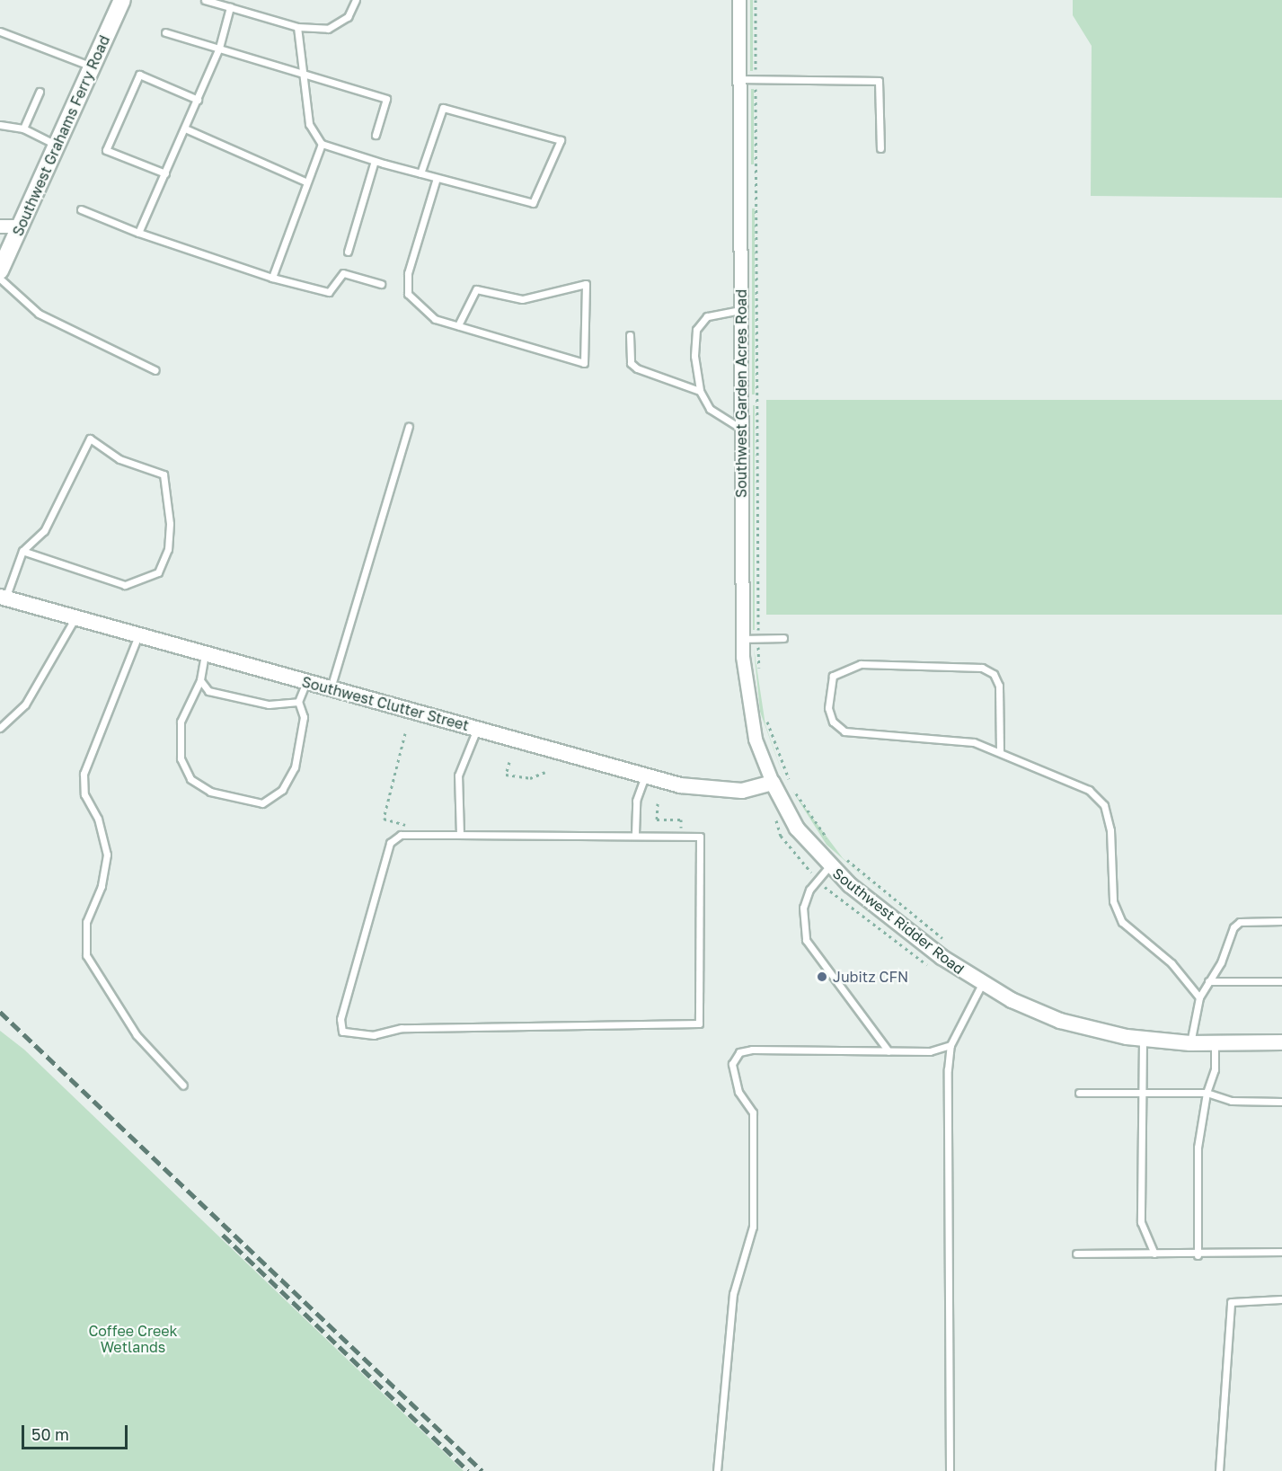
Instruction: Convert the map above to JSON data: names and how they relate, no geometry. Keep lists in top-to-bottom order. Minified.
{"streets":{"main road":["Southwest Grahams Ferry Road"],"street":["Southwest Garden Acres Road","Southwest Clutter Street","Southwest Ridder Road"]},"crossings":[["Southwest Garden Acres Road","Southwest Clutter Street"],["Southwest Garden Acres Road","Southwest Ridder Road"],["Southwest Clutter Street","Southwest Ridder Road"]],"parks":["Coffee Creek Wetlands"],"places":["Jubitz CFN"],"scale_bar":"50 m"}
